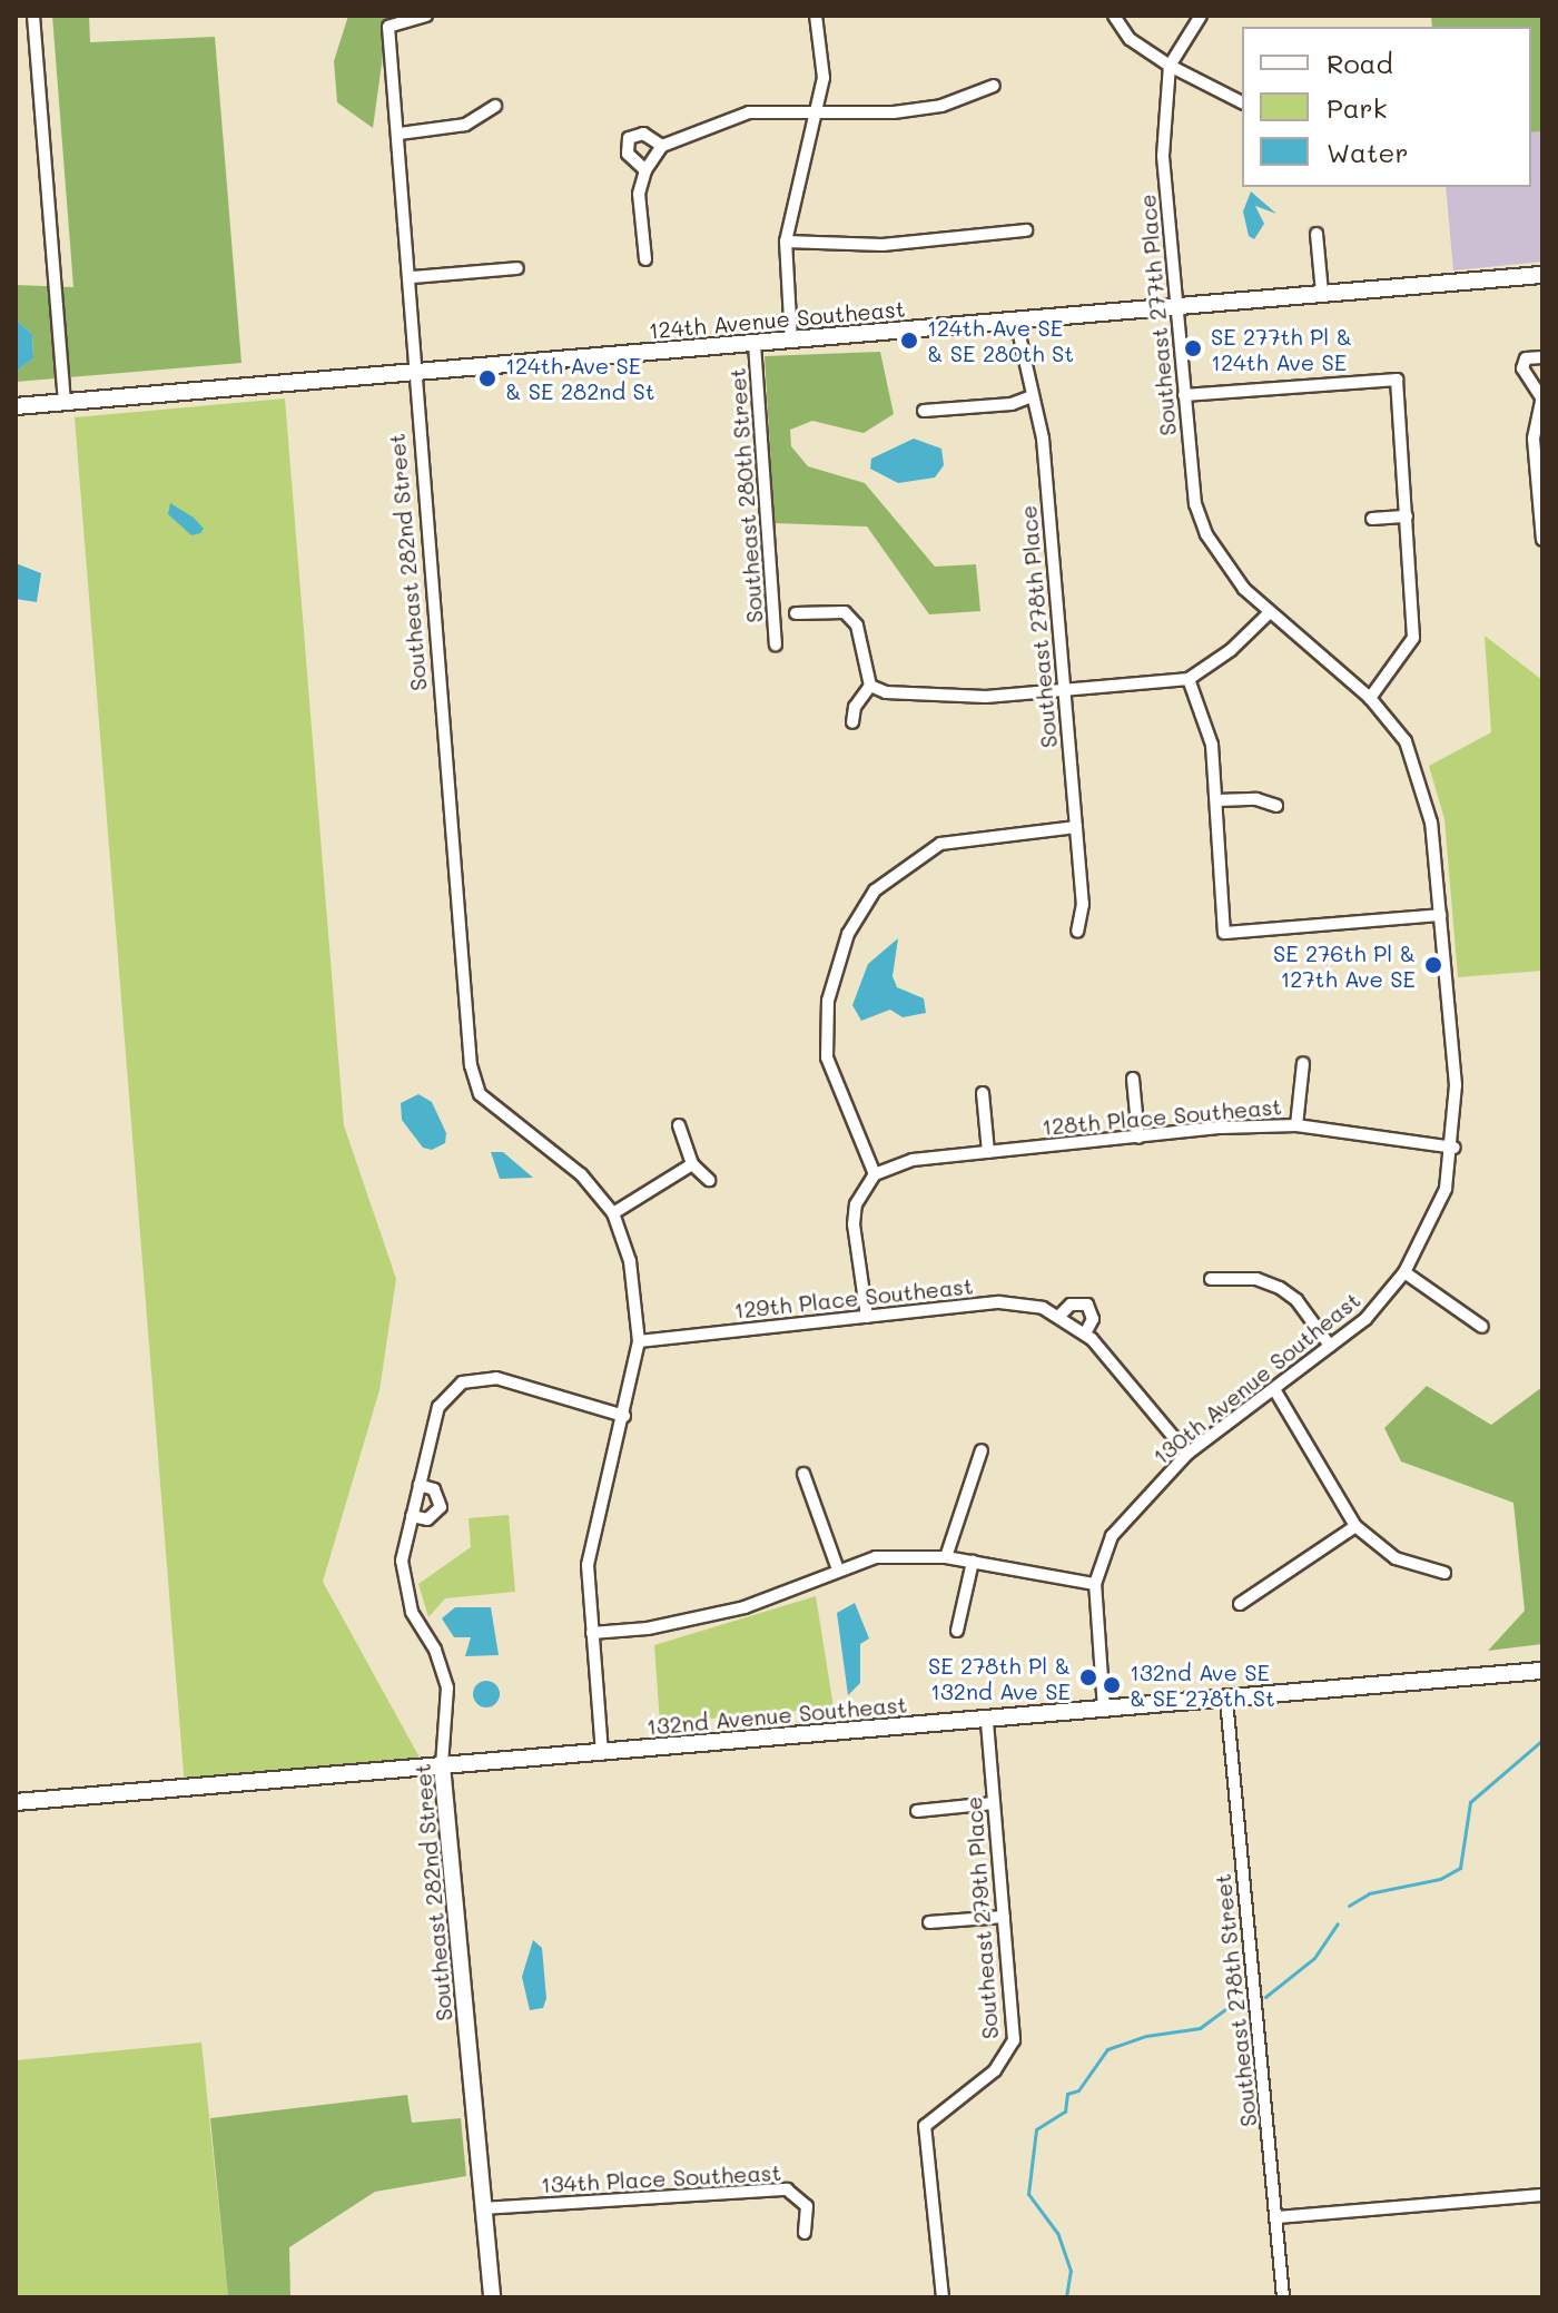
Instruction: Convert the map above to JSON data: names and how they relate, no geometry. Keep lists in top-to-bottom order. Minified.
{"streets":{"street":["Southeast 277th Place","124th Avenue Southeast","Southeast 280th Street","Southeast 282nd Street","Southeast 278th Place","128th Place Southeast","129th Place Southeast","130th Avenue Southeast","132nd Avenue Southeast","Southeast 279th Place","Southeast 278th Street","134th Place Southeast"]},"crossings":[["Southeast 277th Place","124th Avenue Southeast"],["Southeast 277th Place","130th Avenue Southeast"],["124th Avenue Southeast","Southeast 280th Street"],["124th Avenue Southeast","Southeast 282nd Street"],["124th Avenue Southeast","Southeast 278th Place"],["Southeast 282nd Street","132nd Avenue Southeast"],["Southeast 282nd Street","134th Place Southeast"],["128th Place Southeast","130th Avenue Southeast"],["132nd Avenue Southeast","Southeast 279th Place"],["132nd Avenue Southeast","Southeast 278th Street"]],"places":["124th Ave SE & SE 280th St","SE 277th Pl & 124th Ave SE","124th Ave SE & SE 282nd St","SE 276th Pl & 127th Ave SE","SE 278th Pl & 132nd Ave SE","132nd Ave SE & SE 278th St"],"legend":["Road","Park","Water"]}
